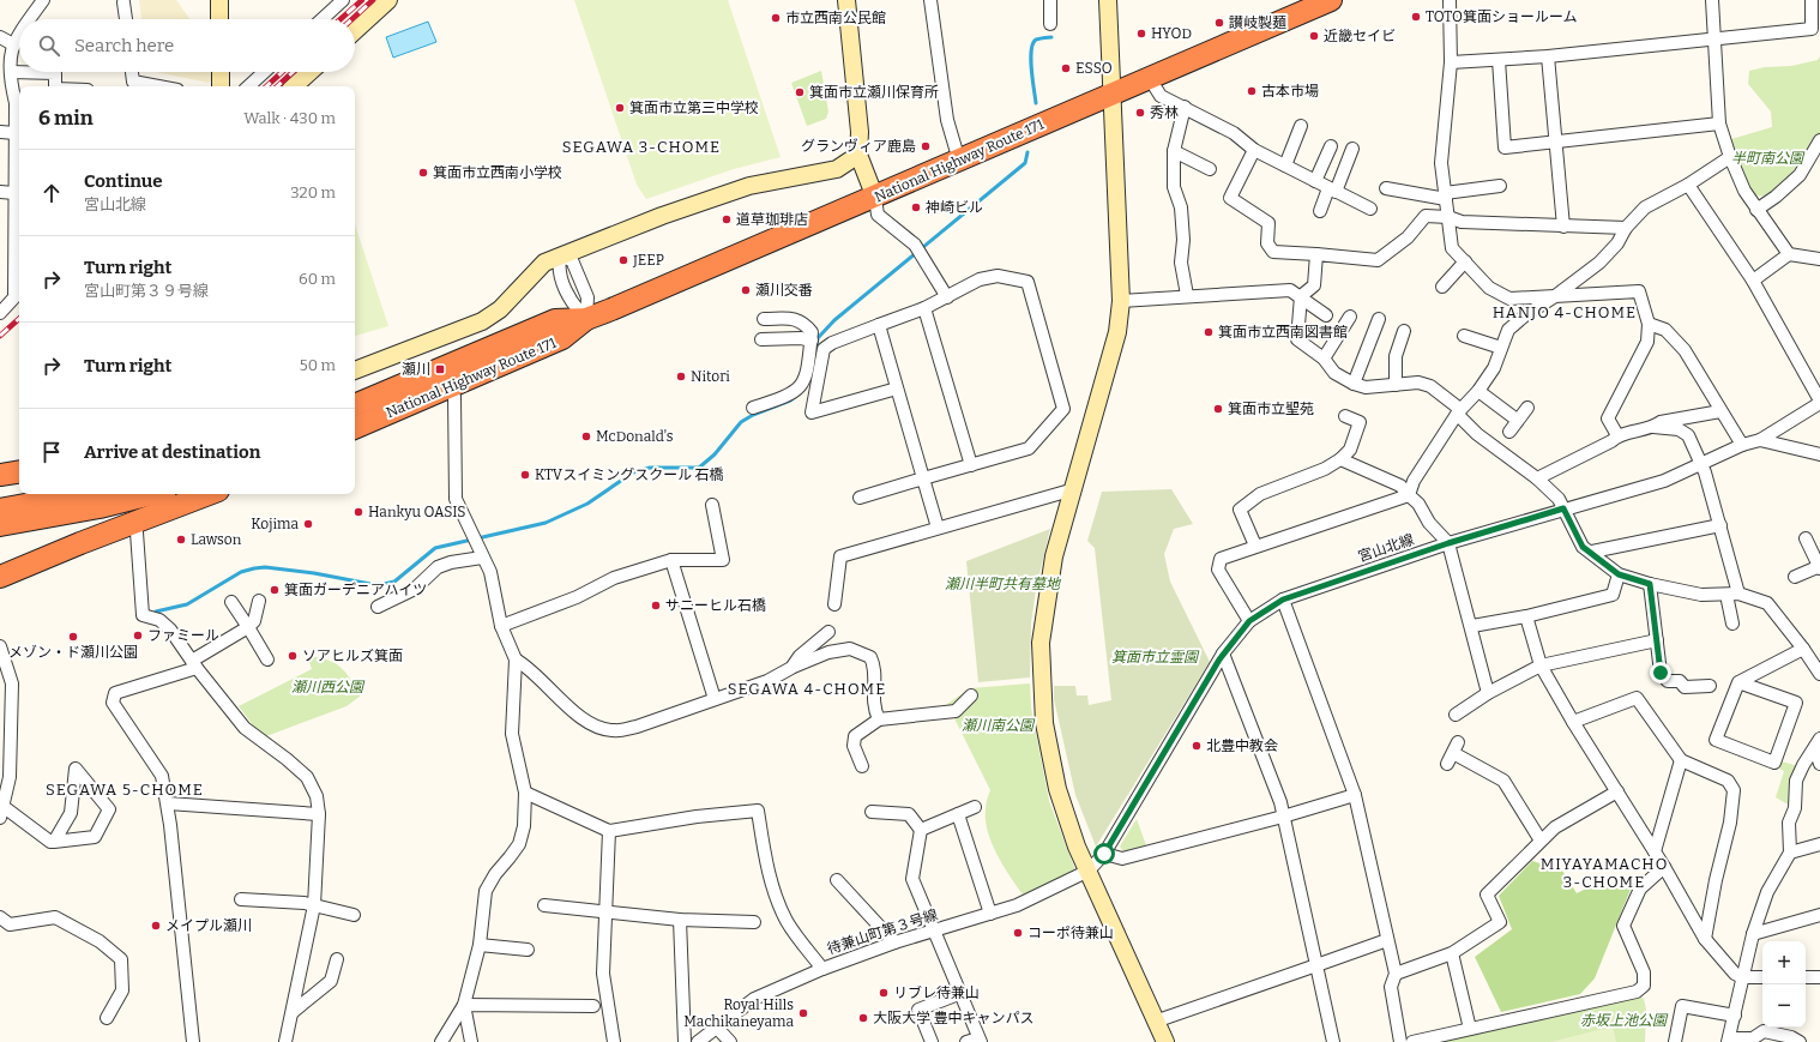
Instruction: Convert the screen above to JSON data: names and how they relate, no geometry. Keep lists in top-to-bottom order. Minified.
{"streets":{"highway":["National Highway Route 171"],"street":["宮山北線","待兼山町第３号線"]},"crossings":[["宮山北線","待兼山町第３号線"]],"districts":["SEGAWA 3-CHOME","HANJO 4-CHOME","SEGAWA 4-CHOME","SEGAWA 5-CHOME","MIYAYAMACHO 3-CHOME"],"parks":["半町南公園","瀬川半町共有墓地","箕面市立霊園","瀬川西公園","瀬川南公園","赤坂上池公園"],"places":{"other":["TOTO箕面ショールーム","市立西南公民館","讃岐製麺","HYOD","近畿セイビ","ESSO","古本市場","箕面市立瀬川保育所","箕面市立第三中学校","秀林","グランヴィア鹿島","箕面市立西南小学校","神崎ビル","道草珈琲店","JEEP","瀬川交番","箕面市立西南図書館","Nitori","箕面市立聖苑","McDonald's","KTVスイミングスクール 石橋","Hankyu OASIS","Kojima","Lawson","箕面ガーデニアハイツ","サニーヒル石橋","ファミール","メゾン・ド瀬川公園","ソアヒルズ箕面","北豊中教会","メイプル瀬川","コーポ待兼山","リブレ待兼山","Royal Hills Machikaneyama","大阪大学 豊中キャンパス"],"transit":["瀬川"]},"page":{"search":"Search here","heading":["6 min","Walk · 430 m"],"list":[["Continue","宮山北線","320 m"],["Turn right","宮山町第３９号線","60 m"],["Turn right","50 m"],"Arrive at destination"],"map_buttons":["+","−"]}}
